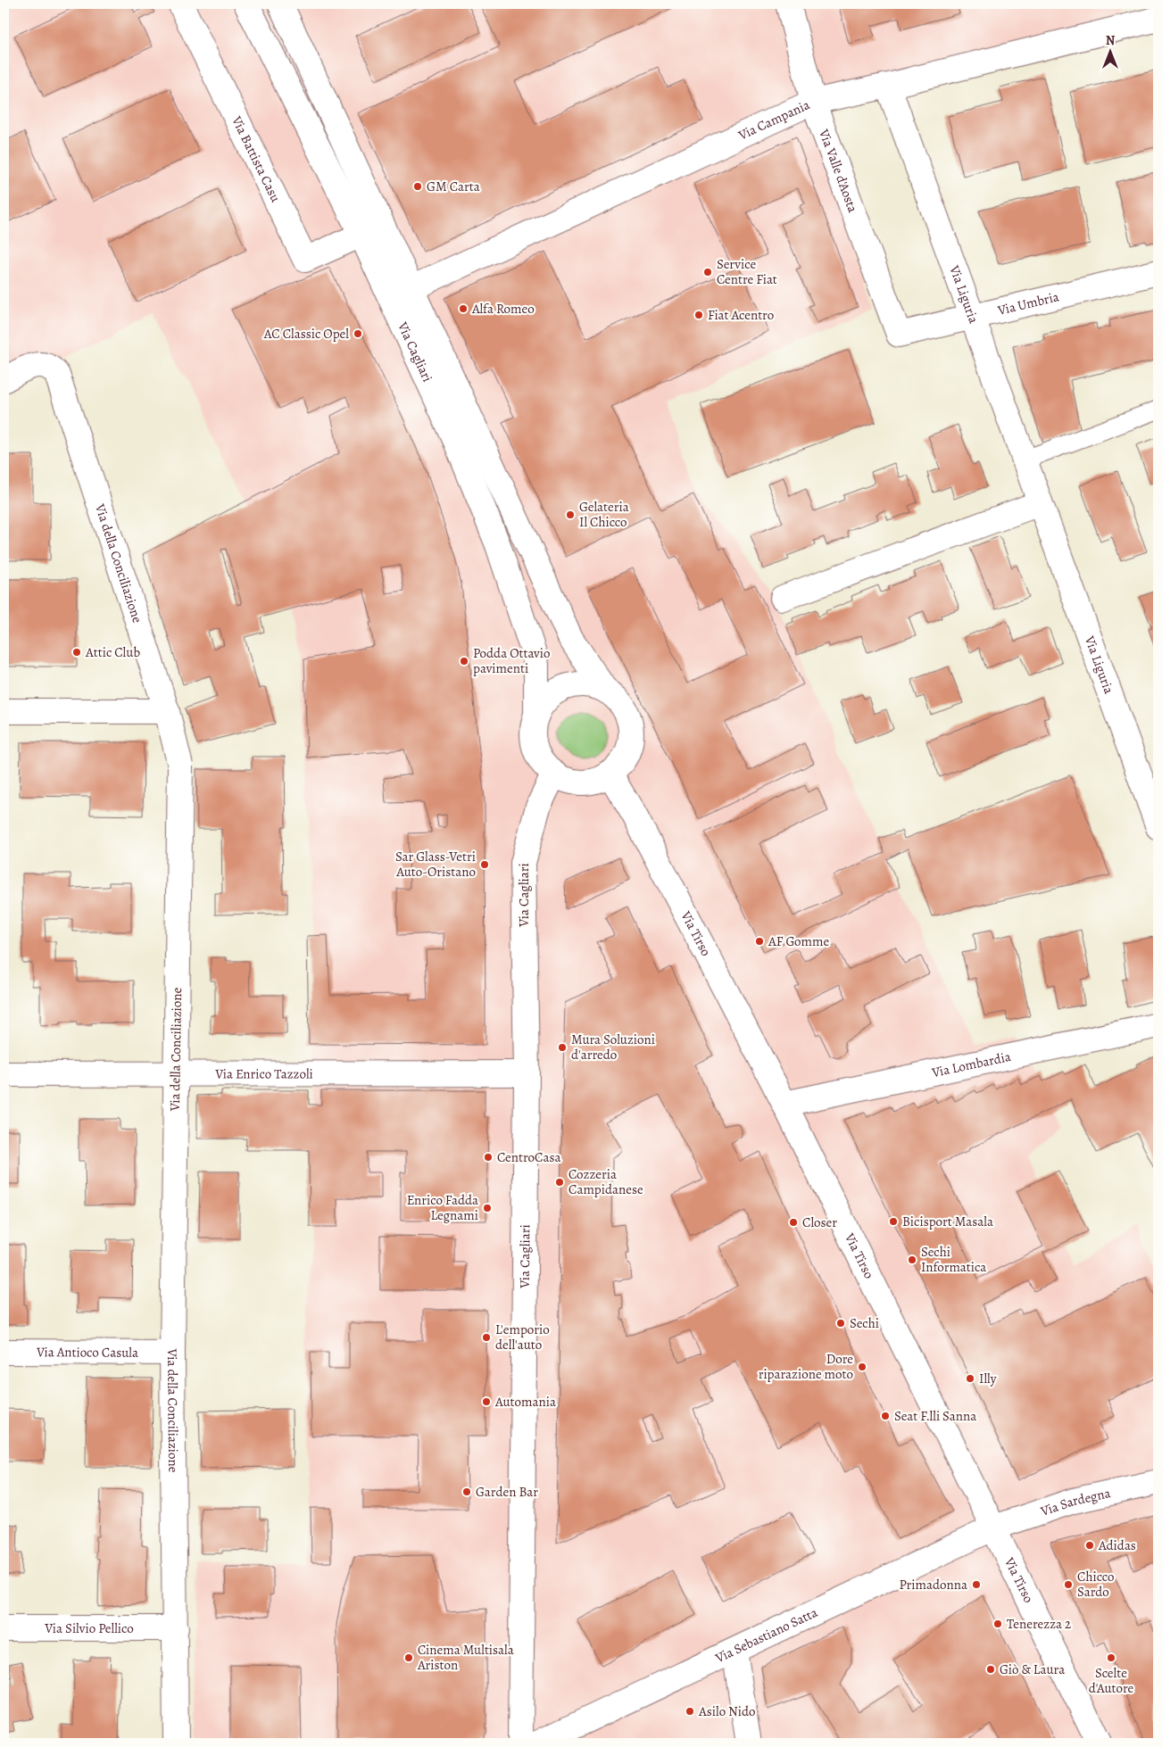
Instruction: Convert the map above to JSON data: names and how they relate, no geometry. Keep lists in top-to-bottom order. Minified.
{"streets":{"street":["Via Campania","Via Battista Casu","Via Valle d'Aosta","Via Liguria","Via Umbria","Via Cagliari","Via della Conciliazione","Via Tirso","Via Lombardia","Via Enrico Tazzoli","Via Antioco Casula","Via Sardegna","Via Silvio Pellico","Via Sebastiano Satta"]},"crossings":[["Via Campania","Via Valle d'Aosta"],["Via Campania","Via Liguria"],["Via Campania","Via Cagliari"],["Via Battista Casu","Via Cagliari"],["Via Valle d'Aosta","Via Umbria"],["Via Liguria","Via Umbria"],["Via Cagliari","Via Tirso"],["Via Cagliari","Via Enrico Tazzoli"],["Via della Conciliazione","Via Enrico Tazzoli"],["Via della Conciliazione","Via Antioco Casula"],["Via della Conciliazione","Via Silvio Pellico"],["Via Tirso","Via Lombardia"],["Via Tirso","Via Sardegna"],["Via Tirso","Via Sebastiano Satta"],["Via Sardegna","Via Sebastiano Satta"]],"places":["GM Carta","Service Centre Fiat","Alfa Romeo","Fiat Acentro","AC Classic Opel","Gelateria Il Chicco","Attic Club","Podda Ottavio pavimenti","Sar Glass-Vetri Auto-Oristano","AF Gomme","Mura Soluzioni d'arredo","CentroCasa","Cozzeria Campidanese","Enrico Fadda Legnami","Bicisport Masala","Closer","Sechi Informatica","Sechi","L'emporio dell'auto","Dore riparazione moto","Illy","Automania","Seat F.lli Sanna","Garden Bar","Adidas","Primadonna","Chicco Sardo","Tenerezza 2","Cinema Multisala Ariston","Scelte d'Autore","Giò & Laura","Asilo Nido"],"north":"top"}
